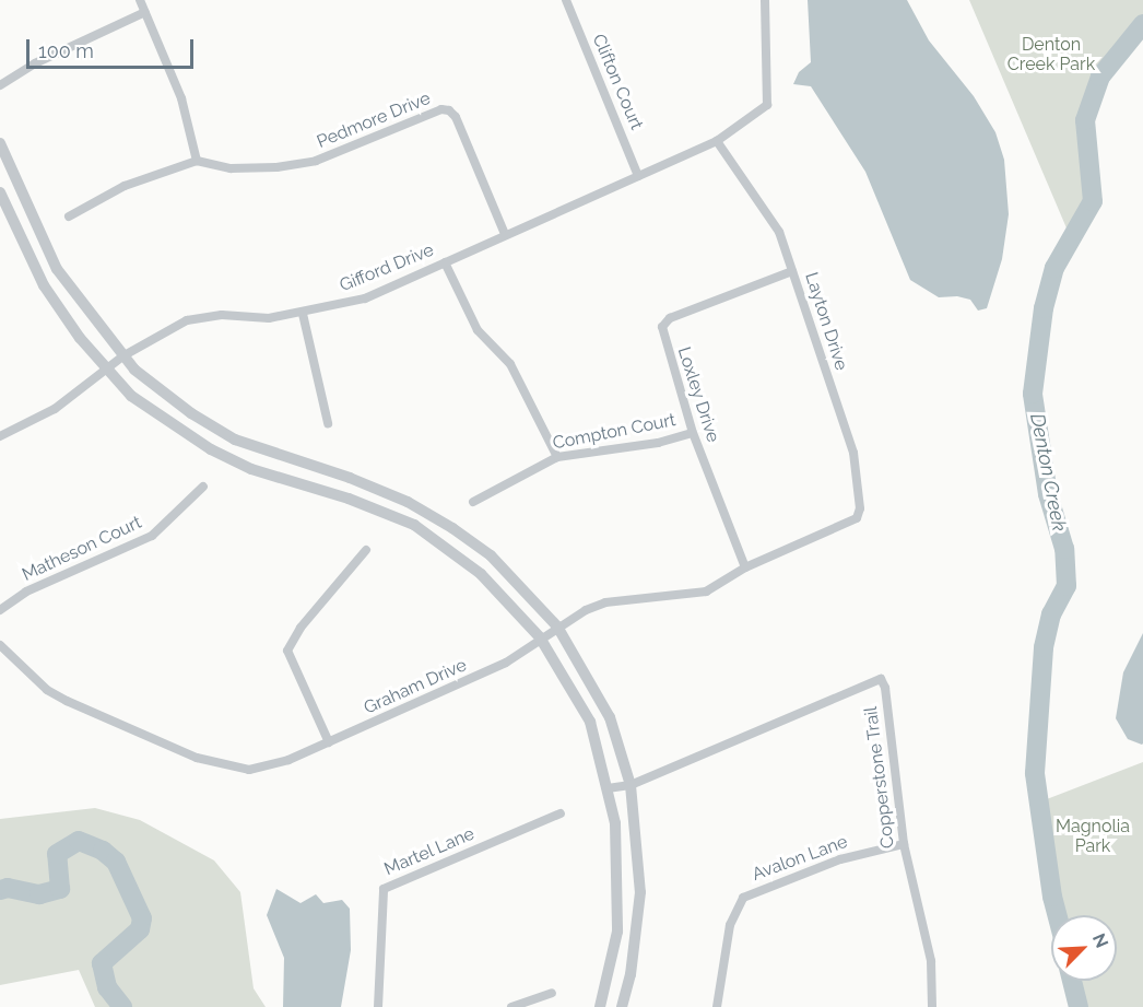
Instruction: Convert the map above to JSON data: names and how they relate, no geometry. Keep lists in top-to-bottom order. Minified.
{"streets":{"street":["Clifton Court","Pedmore Drive","Gifford Drive","Layton Drive","Loxley Drive","Compton Court","Matheson Court","Graham Drive","Copperstone Trail","Martel Lane","Avalon Lane"]},"crossings":[["Clifton Court","Gifford Drive"],["Pedmore Drive","Gifford Drive"],["Gifford Drive","Layton Drive"],["Layton Drive","Loxley Drive"],["Layton Drive","Graham Drive"],["Loxley Drive","Compton Court"],["Loxley Drive","Graham Drive"],["Copperstone Trail","Avalon Lane"]],"water":["Denton Creek"],"parks":["Denton Creek Park","Magnolia Park"],"scale_bar":"100 m","north":"top right"}
